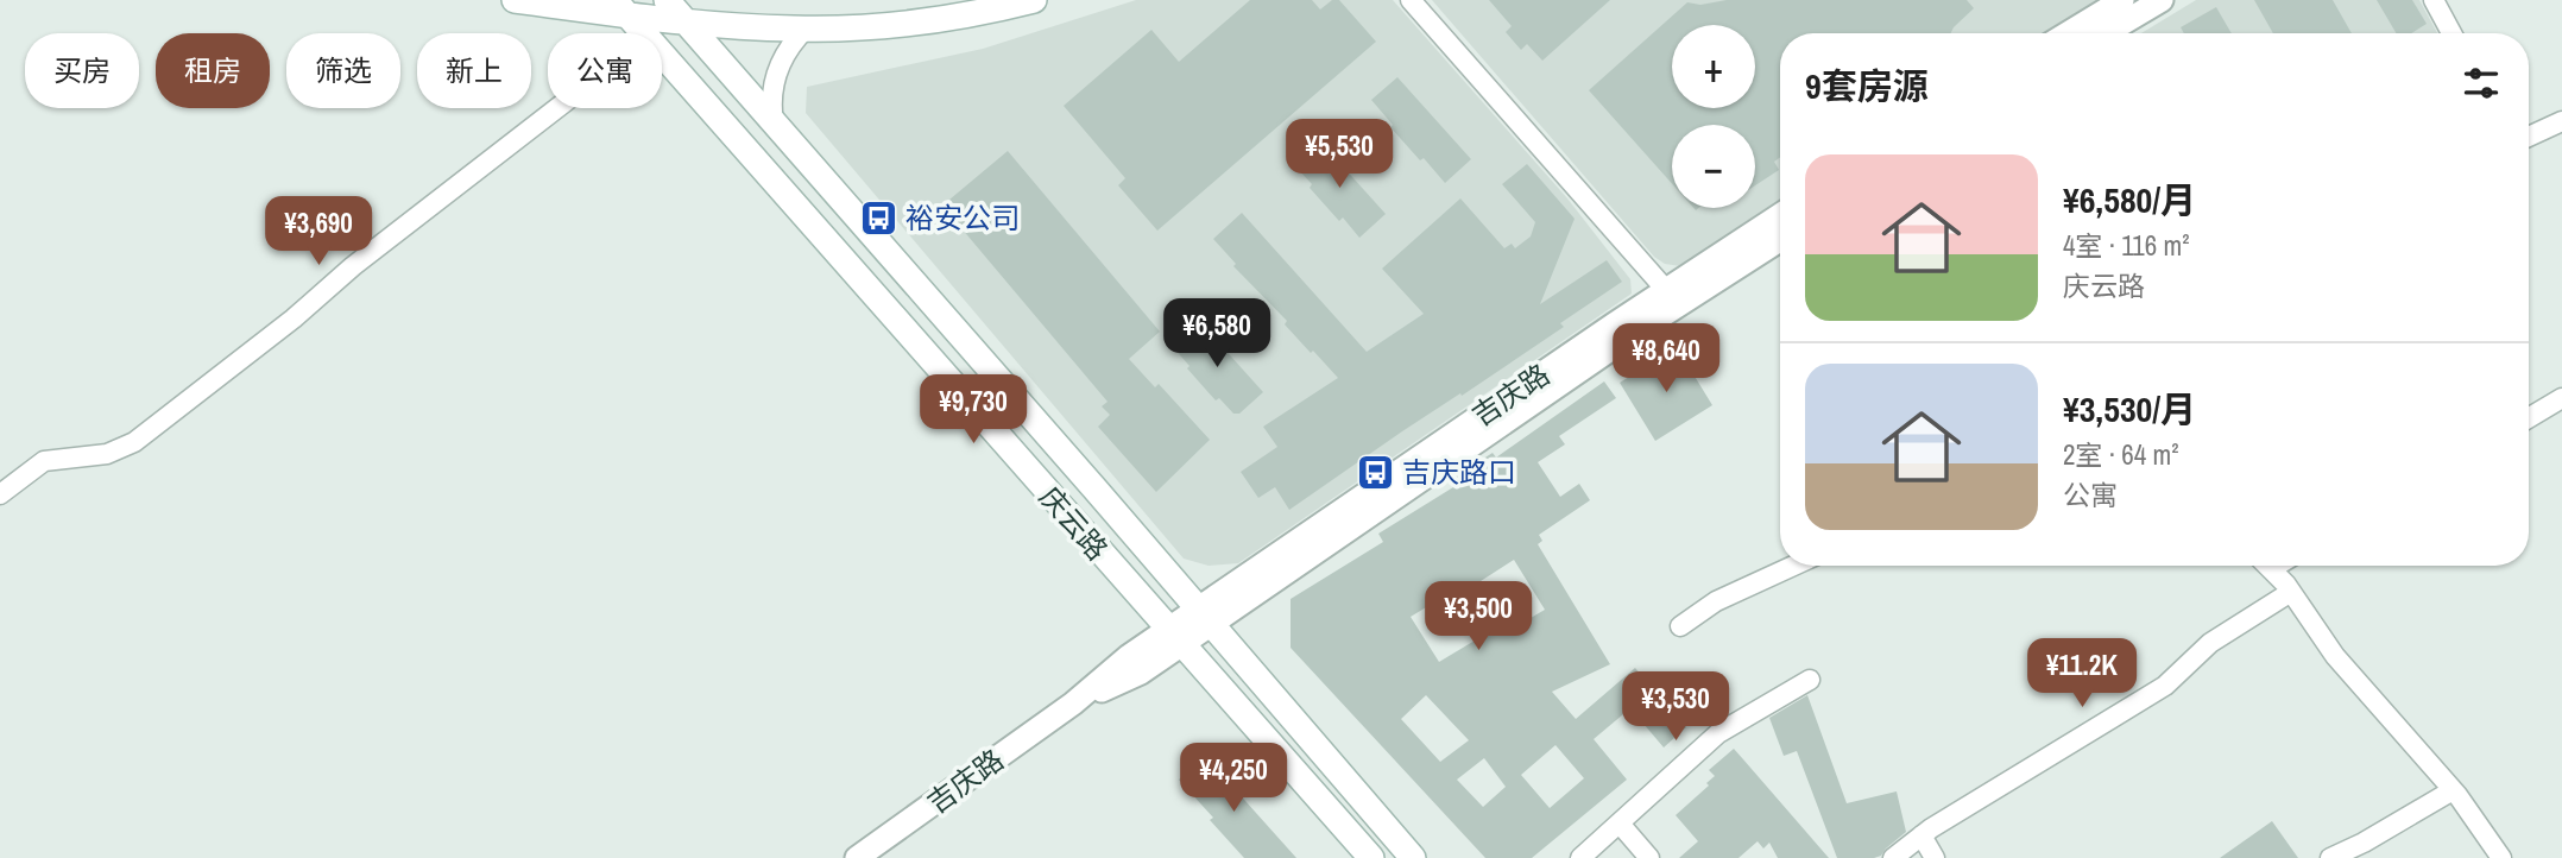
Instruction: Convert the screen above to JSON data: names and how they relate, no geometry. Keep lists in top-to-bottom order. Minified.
{"streets":{"main road":["庆云路"],"street":["吉庆路"]},"crossings":[["吉庆路","庆云路"]],"places":{"bus stop":["裕安公司","吉庆路口"]},"page":{"map_buttons":["+","−"],"chip":["买房","租房","筛选","新上","公寓"],"heading":"9套房源","price":["¥5,530","¥3,690","¥6,580","¥8,640","¥9,730","¥3,500","¥11.2K","¥3,530","¥4,250"],"list":[{"name":"¥6,580/月","note":"4室 · 116 m² · 庆云路"},{"name":"¥3,530/月","note":"2室 · 64 m² · 公寓"}]}}
